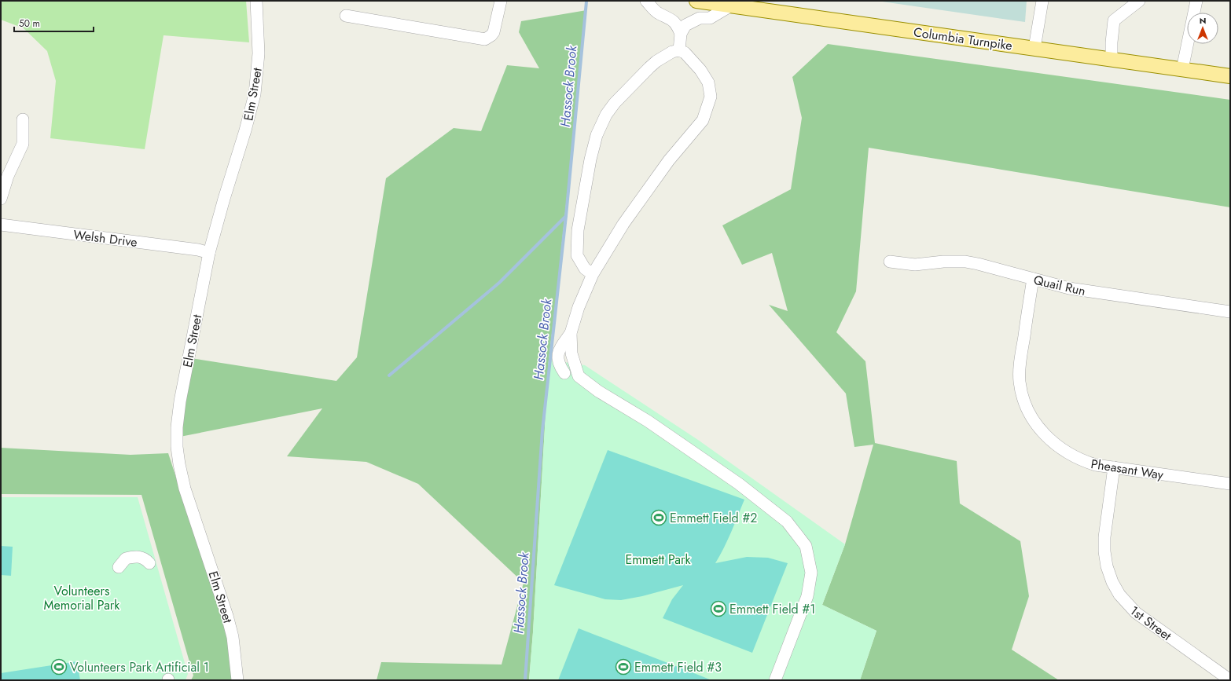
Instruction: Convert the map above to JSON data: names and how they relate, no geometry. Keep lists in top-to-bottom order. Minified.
{"streets":{"main road":["Columbia Turnpike"],"street":["Elm Street","Welsh Drive","Quail Run","Pheasant Way","1st Street"]},"crossings":[["Elm Street","Welsh Drive"],["Quail Run","Pheasant Way"],["Pheasant Way","1st Street"]],"water":["Hassock Brook"],"parks":["Emmett Park","Volunteers Memorial Park"],"places":{"sports":["Emmett Field #2","Emmett Field #1","Volunteers Park Artificial 1","Emmett Field #3"]},"scale_bar":"50 m","north":"top"}
